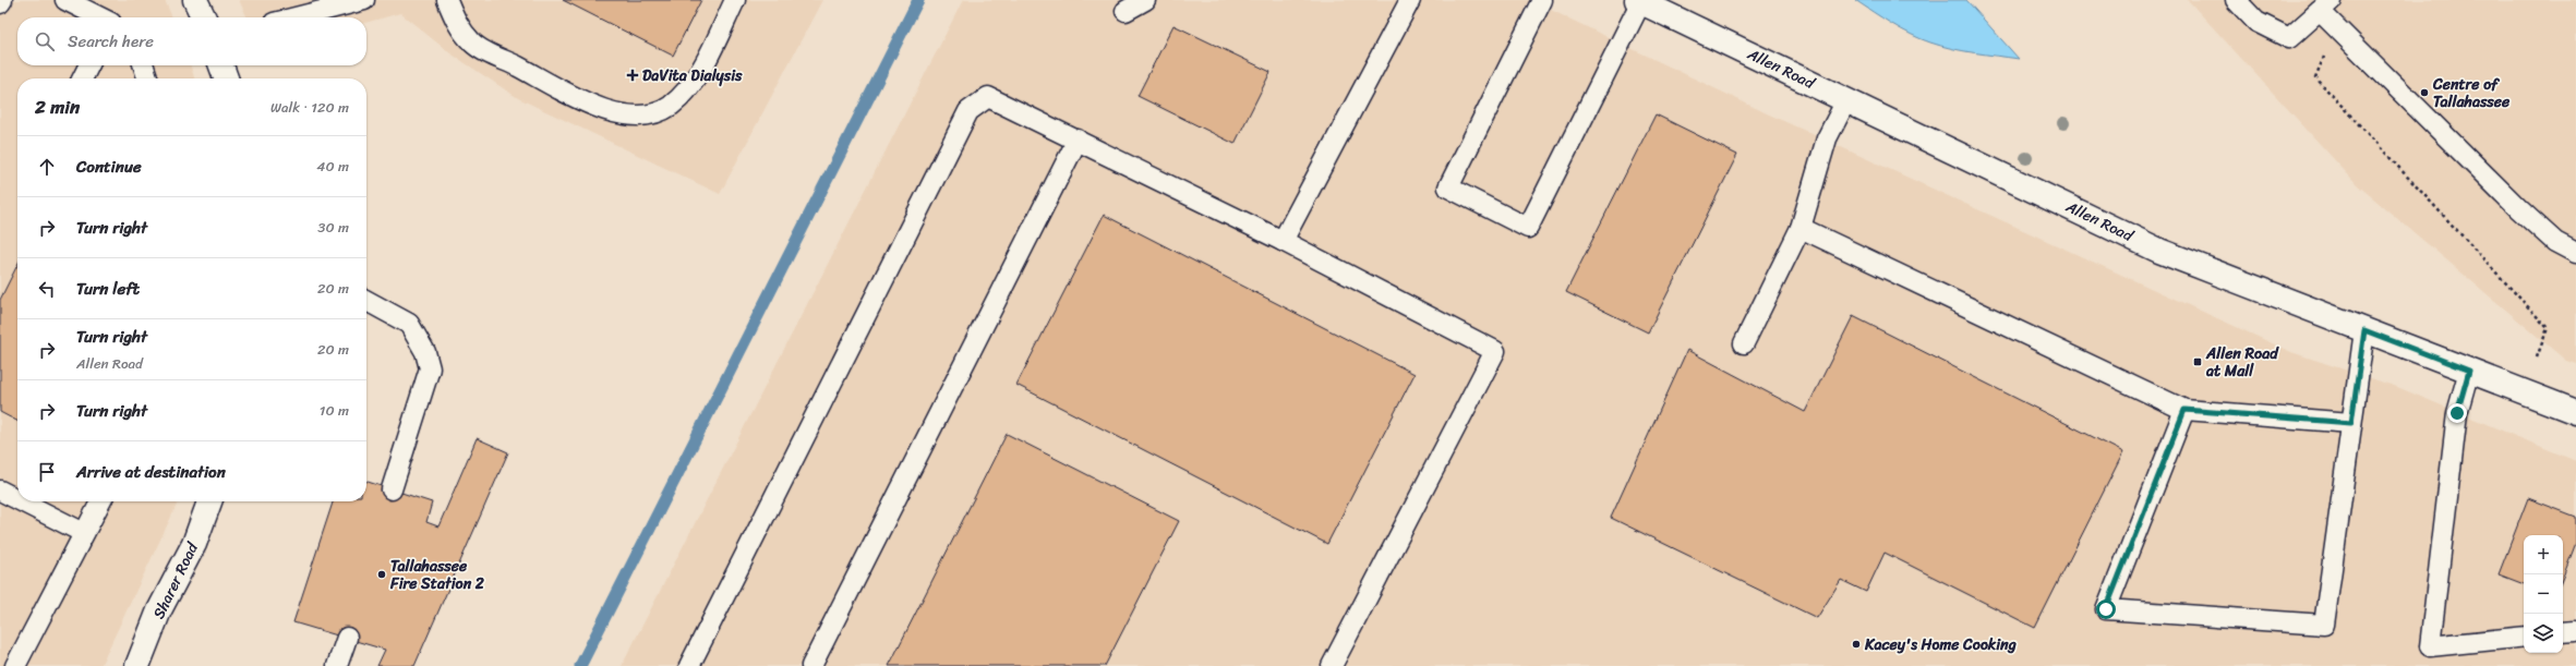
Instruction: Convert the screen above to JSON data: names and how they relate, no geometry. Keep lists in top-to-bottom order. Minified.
{"streets":{"street":["Allen Road","Sharer Road"]},"places":{"health":["DaVita Dialysis"],"other":["Centre of Tallahassee","Tallahassee Fire Station 2","Kacey's Home Cooking"],"transit":["Allen Road at Mall"]},"page":{"search":"Search here","heading":["2 min","Walk · 120 m"],"list":[["Continue","40 m"],["Turn right","30 m"],["Turn left","20 m"],["Turn right","Allen Road","20 m"],["Turn right","10 m"],"Arrive at destination"],"map_buttons":["+","−"]}}
